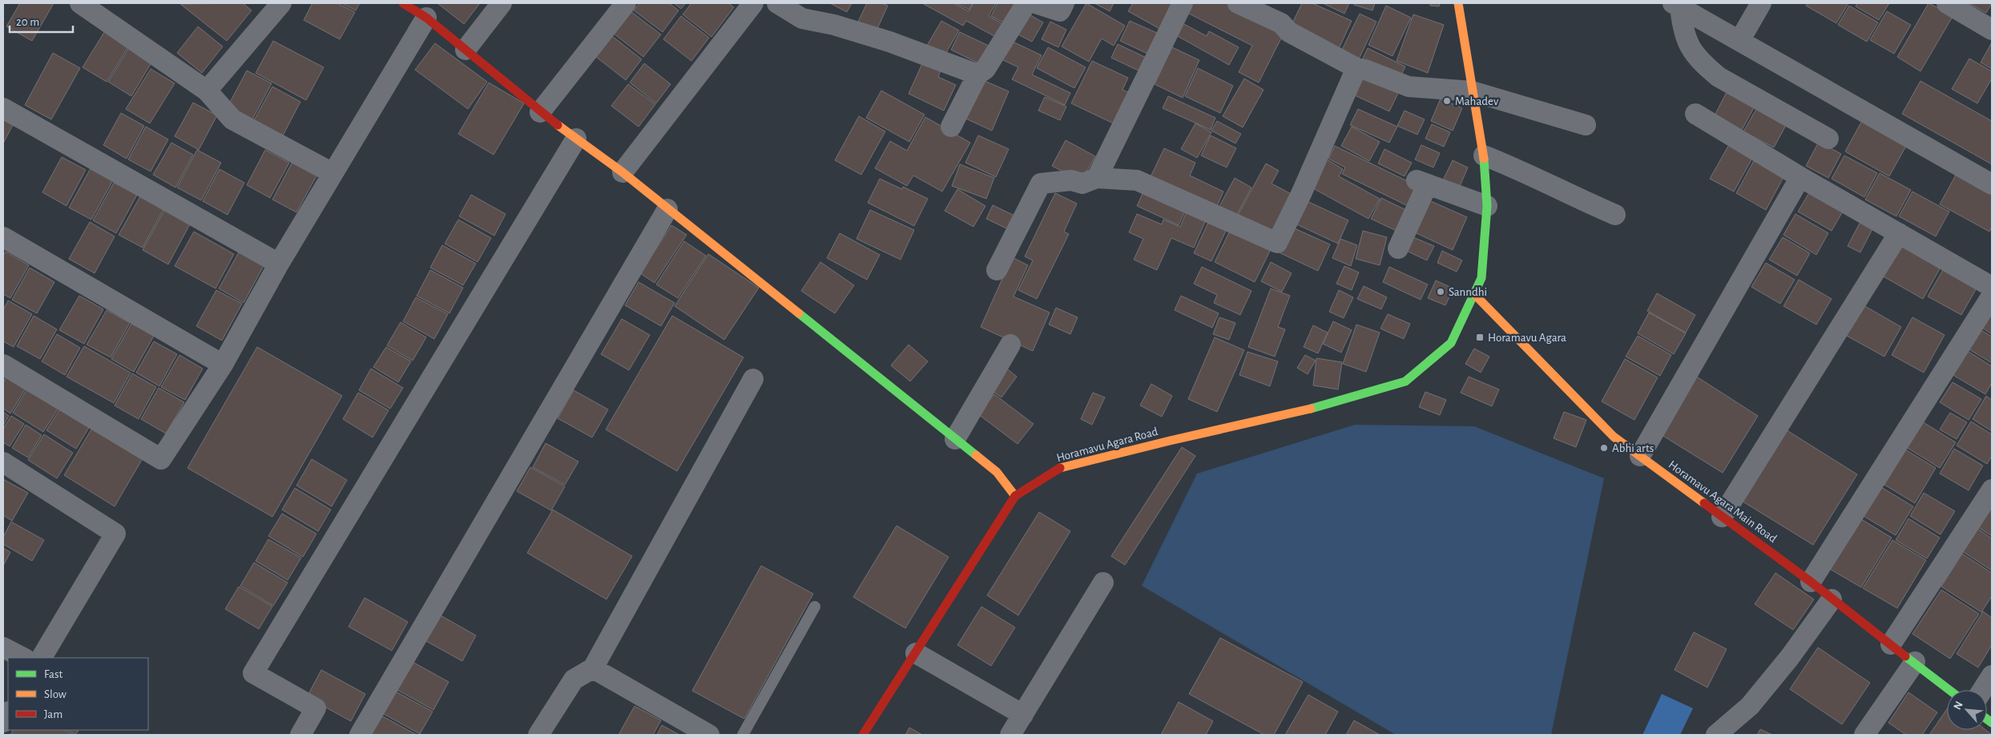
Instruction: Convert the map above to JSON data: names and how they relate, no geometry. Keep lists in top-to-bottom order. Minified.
{"streets":{"street":["Horamavu Agara Road","Horamavu Agara Main Road"]},"crossings":[["Horamavu Agara Road","Horamavu Agara Main Road"]],"places":{"other":["Mahadev","Sanndhi","Abhi arts"],"transit":["Horamavu Agara"]},"legend":["Fast","Slow","Jam"],"scale_bar":"20 m","north":"top left"}
